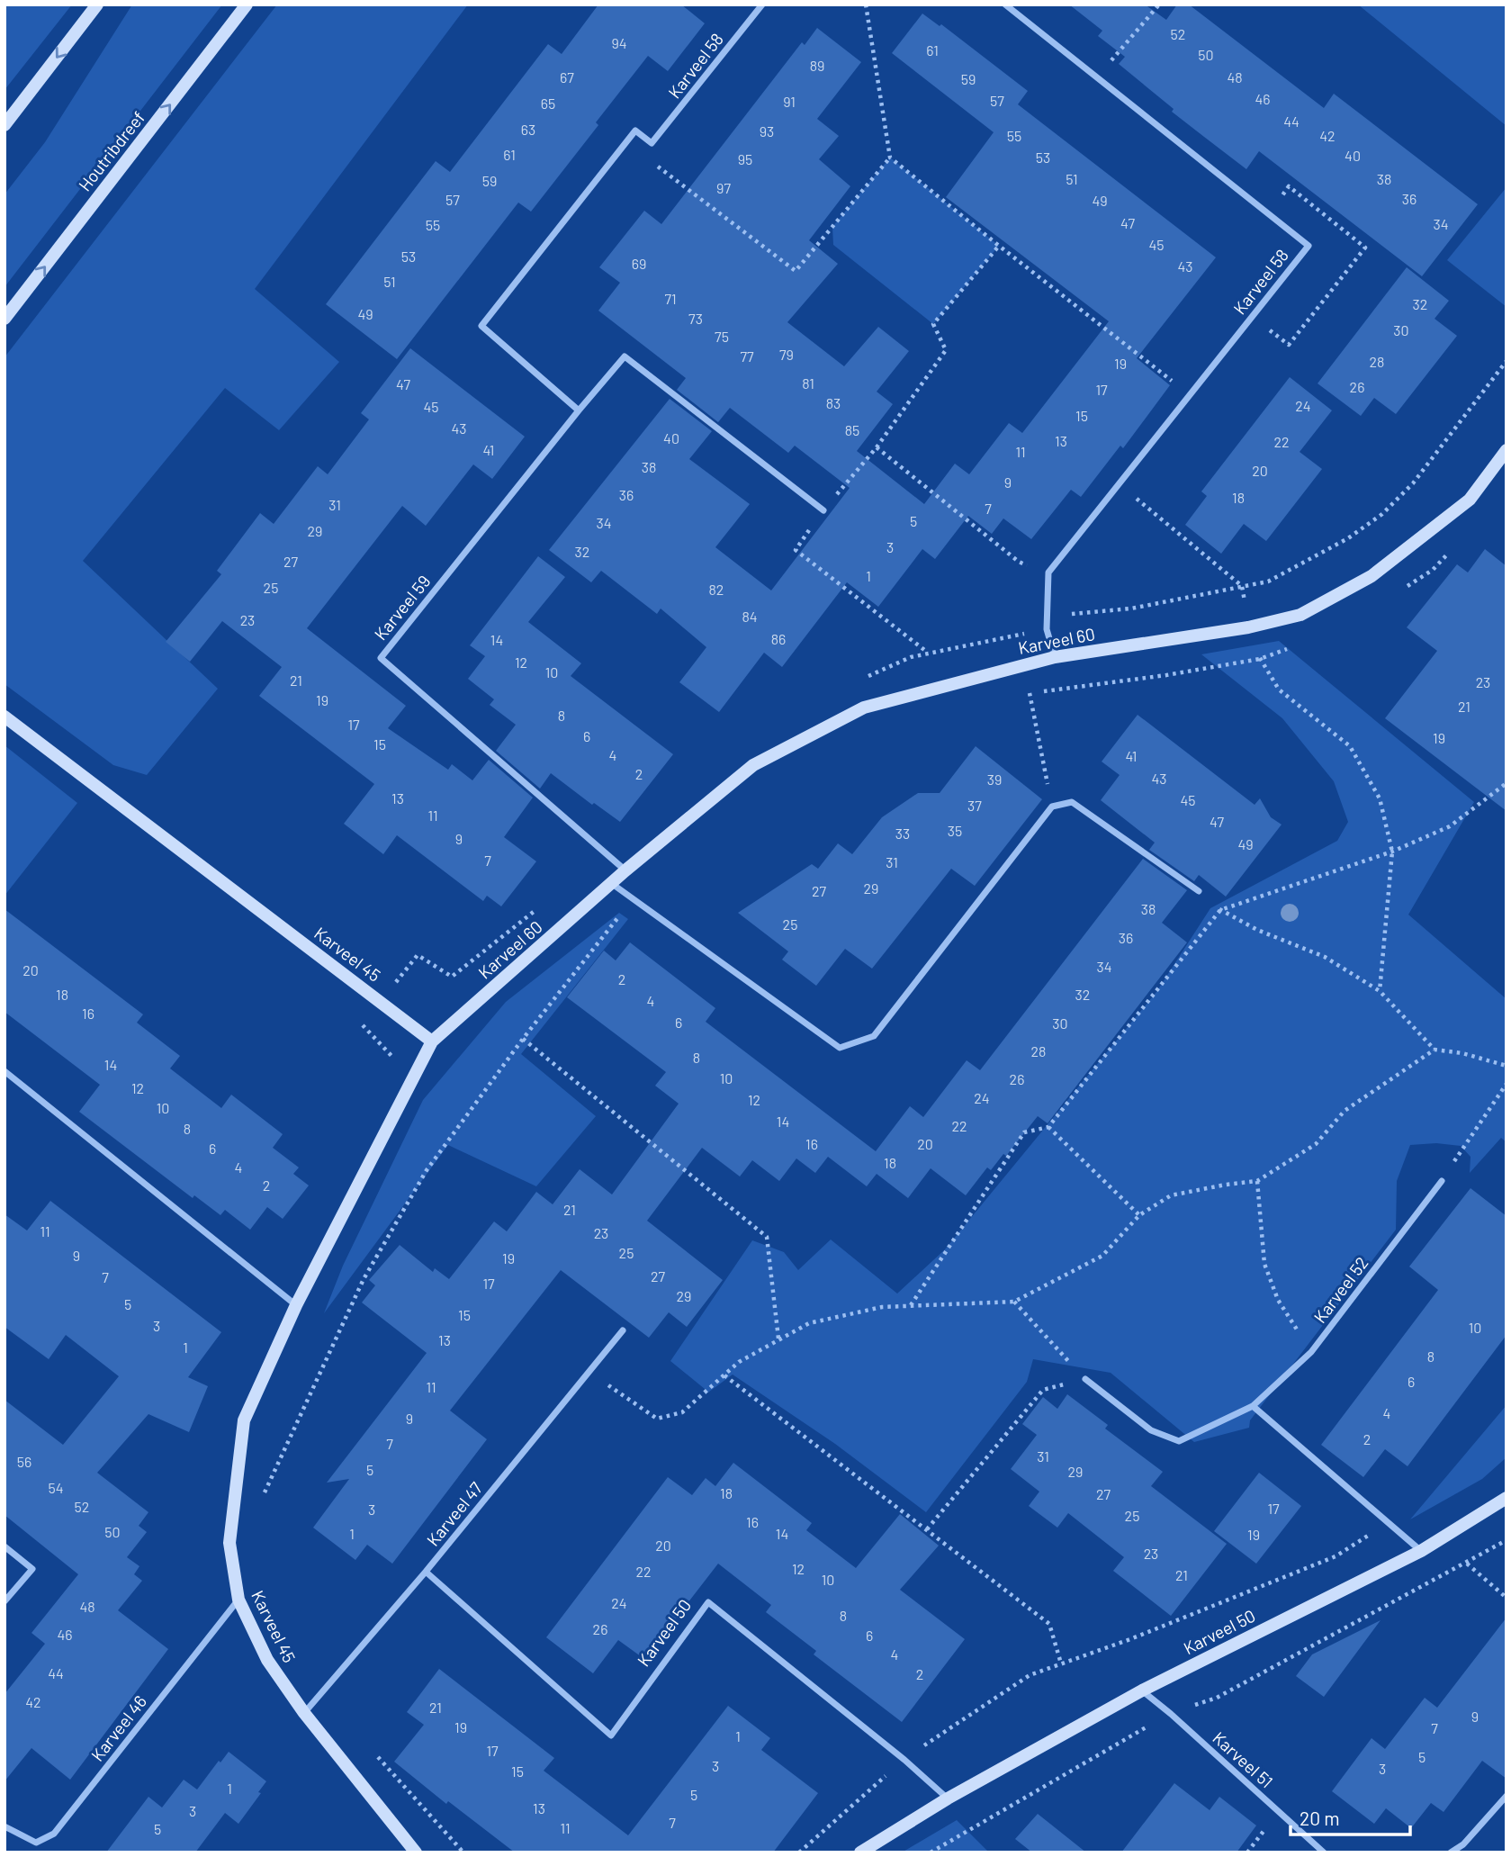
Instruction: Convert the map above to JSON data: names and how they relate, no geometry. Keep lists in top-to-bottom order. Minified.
{"streets":{"street":["Karveel 58","Houtribdreef","Karveel 59","Karveel 60","Karveel 45","Karveel 52","Karveel 47","Karveel 50","Karveel 46","Karveel 51"]},"crossings":[["Karveel 59","Karveel 60"],["Karveel 60","Karveel 45"],["Karveel 45","Karveel 47"],["Karveel 45","Karveel 46"],["Karveel 47","Karveel 50"],["Karveel 50","Karveel 51"]],"one_way":["Houtribdreef"],"house_numbers":["52","94","61","50","89","67","48","59","46","57","91","65","44","63","93","55","42","61","40","53","95","51","38","59","97","36","57","49","47","34","55","45","53","69","43","51","71","32","49","73","30","75","79","77","28","19","81","47","26","17","83","24","45","15","43","85","40","13","22","41","11","38","20","9","36","18","31","7","5","34","29","3","32","27","1","25","82","84","23","86","14","12","10","21","23","19","21","8","17","6","19","15","4","41","2","43","39","13","45","37","11","47","35","33","9","49","7","31","29","27","38","25","36","34","20","2","18","32","4","16","6","30","28","8","14","10","26","12","24","12","10","14","22","8","16","20","6","18","4","2","21","11","23","25","9","19","27","7","17","29","5","15","3","10","13","1","8","6","11","4","9","2","7","31","56","5","29","54","18","27","52","17","3","25","16","50","1","14","19","20","23","12","22","21","10","24","48","8","26","46","6","4","44","2","42","21","9","19","7","1","17","5","3","3","15","1","5","13","3","7","11","5"],"scale_bar":"20 m"}
